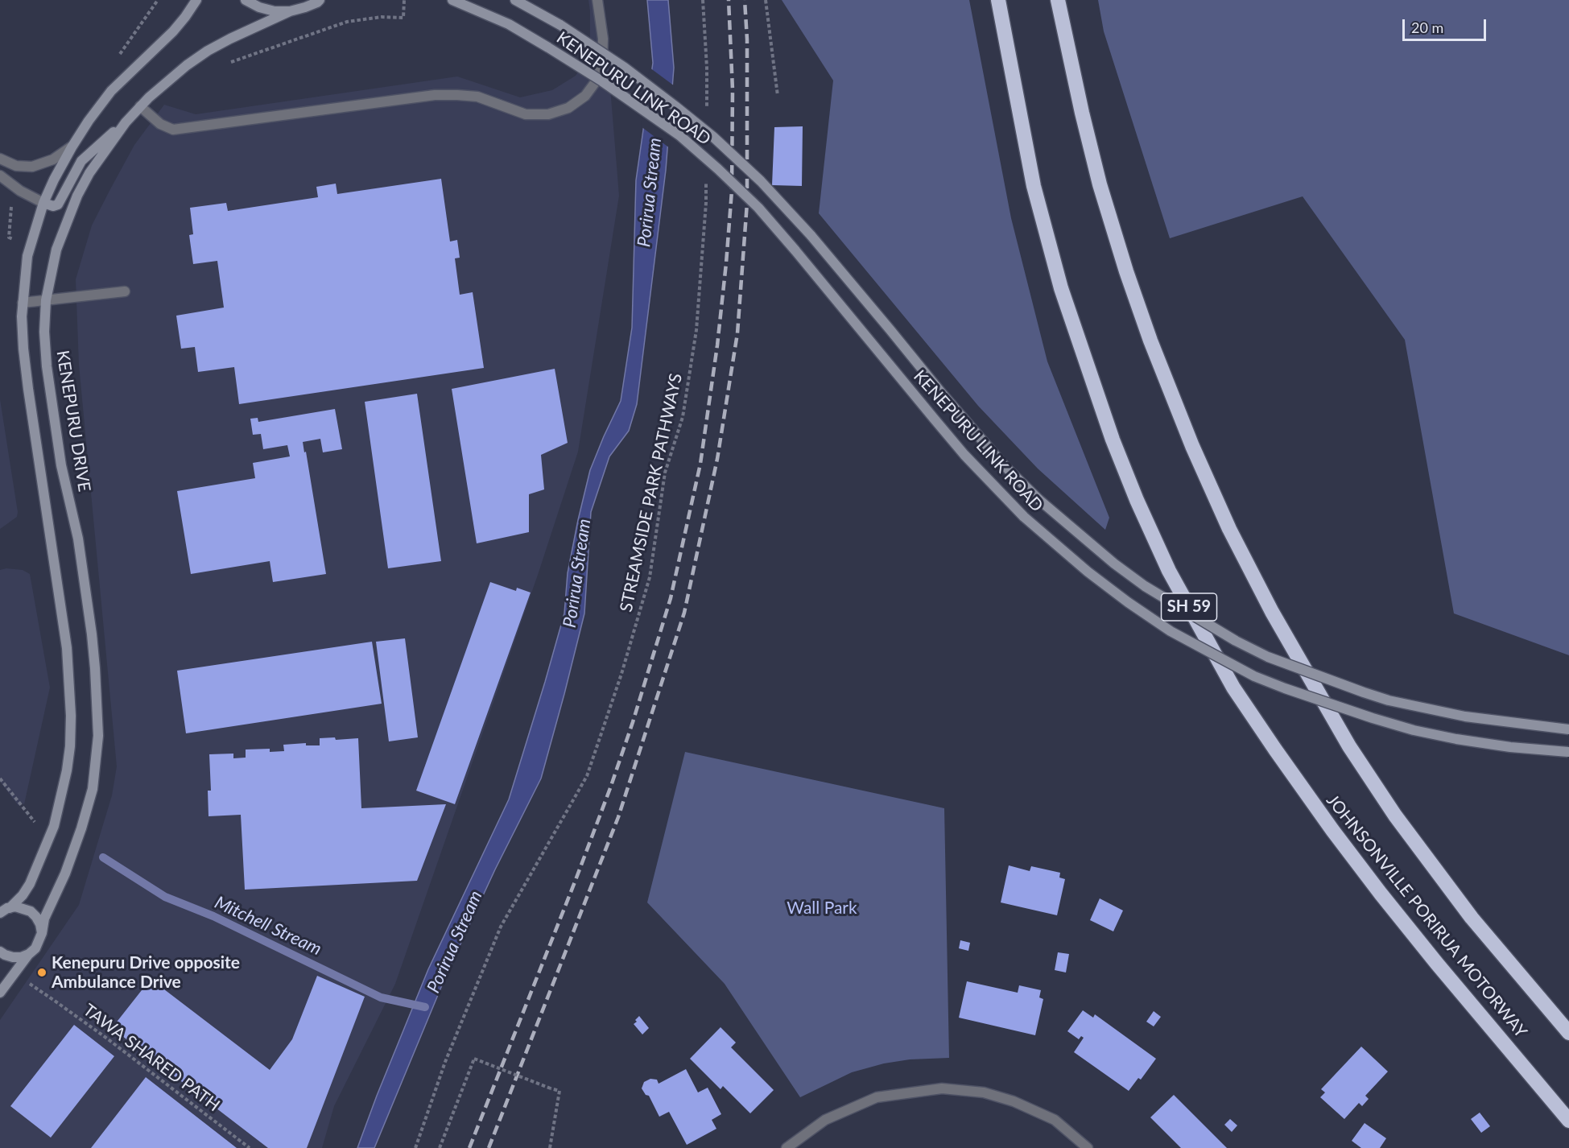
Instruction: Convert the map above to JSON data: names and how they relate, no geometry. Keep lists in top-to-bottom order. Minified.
{"streets":{"highway":["SH 59","JOHNSONVILLE PORIRUA MOTORWAY"],"main road":["KENEPURU LINK ROAD","KENEPURU DRIVE"],"path":["STREAMSIDE PARK PATHWAYS","TAWA SHARED PATH"]},"crossings":[["KENEPURU DRIVE","TAWA SHARED PATH"]],"water":["Porirua Stream","Mitchell Stream"],"parks":["Wall Park"],"places":["Kenepuru Drive opposite Ambulance Drive"],"scale_bar":"20 m"}
